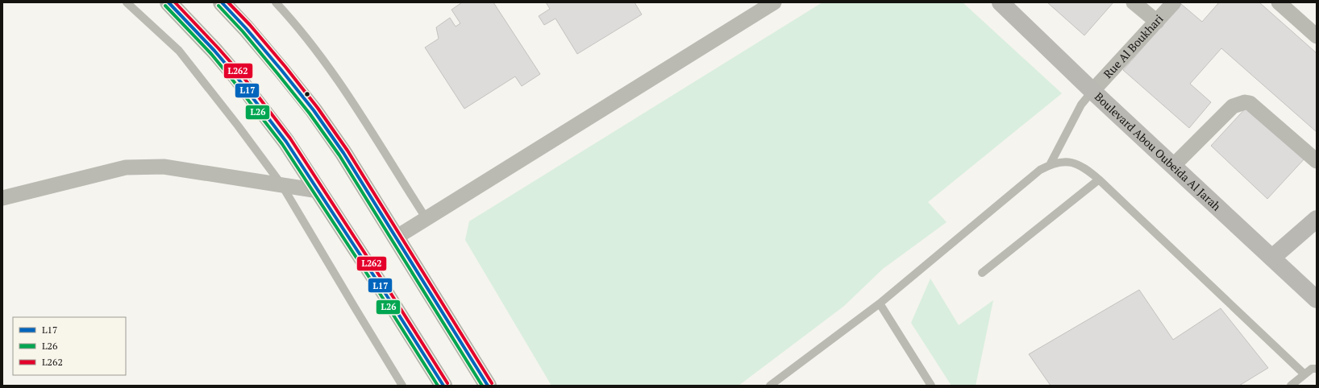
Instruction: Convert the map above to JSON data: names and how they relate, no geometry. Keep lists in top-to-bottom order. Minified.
{"streets":{"street":["Rue Al Boukhari","Boulevard Abou Oubeida Al Jarah"]},"crossings":[["Rue Al Boukhari","Boulevard Abou Oubeida Al Jarah"]],"lines":["transit line L17","transit line L262","transit line L26"],"legend":["L17","L26","L262"]}
